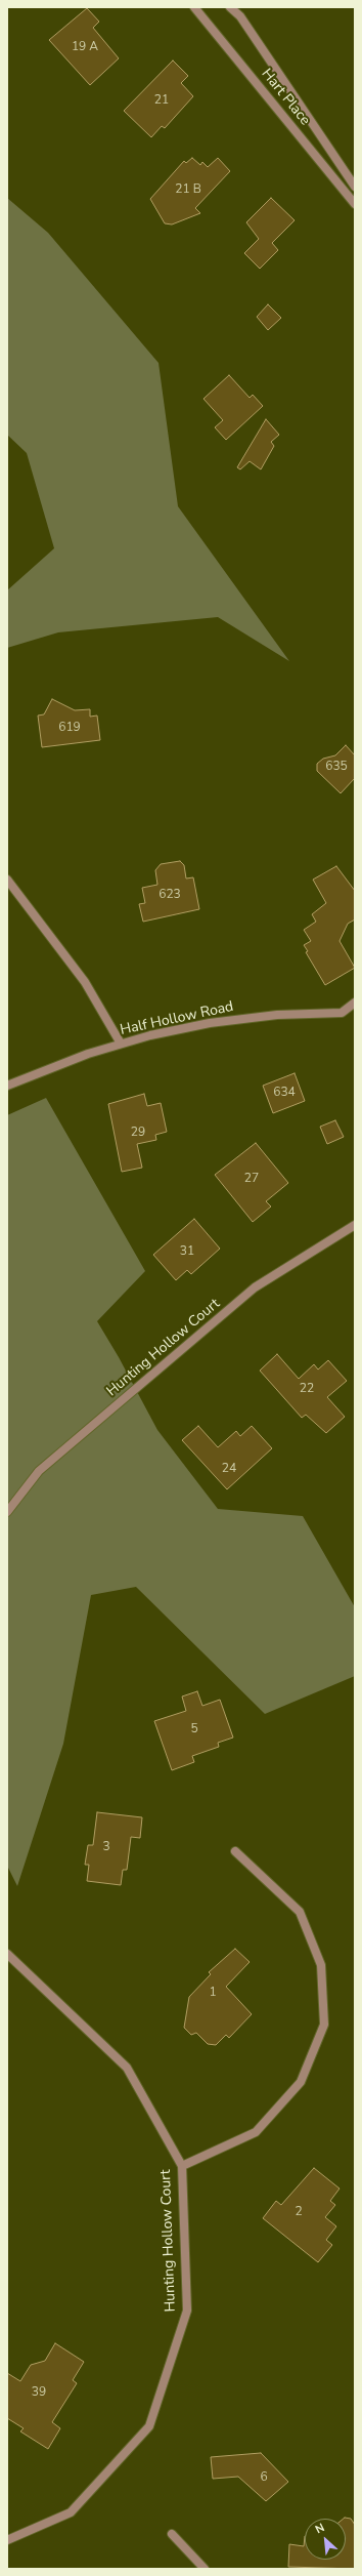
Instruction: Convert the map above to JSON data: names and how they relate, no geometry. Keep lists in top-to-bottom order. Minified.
{"streets":{"street":["Hart Place","Half Hollow Road","Hunting Hollow Court"]},"house_numbers":["19 A","21","21 B","619","635","623","634","29","27","31","22","24","5","3","1","2","39","6"],"north":"top left"}
